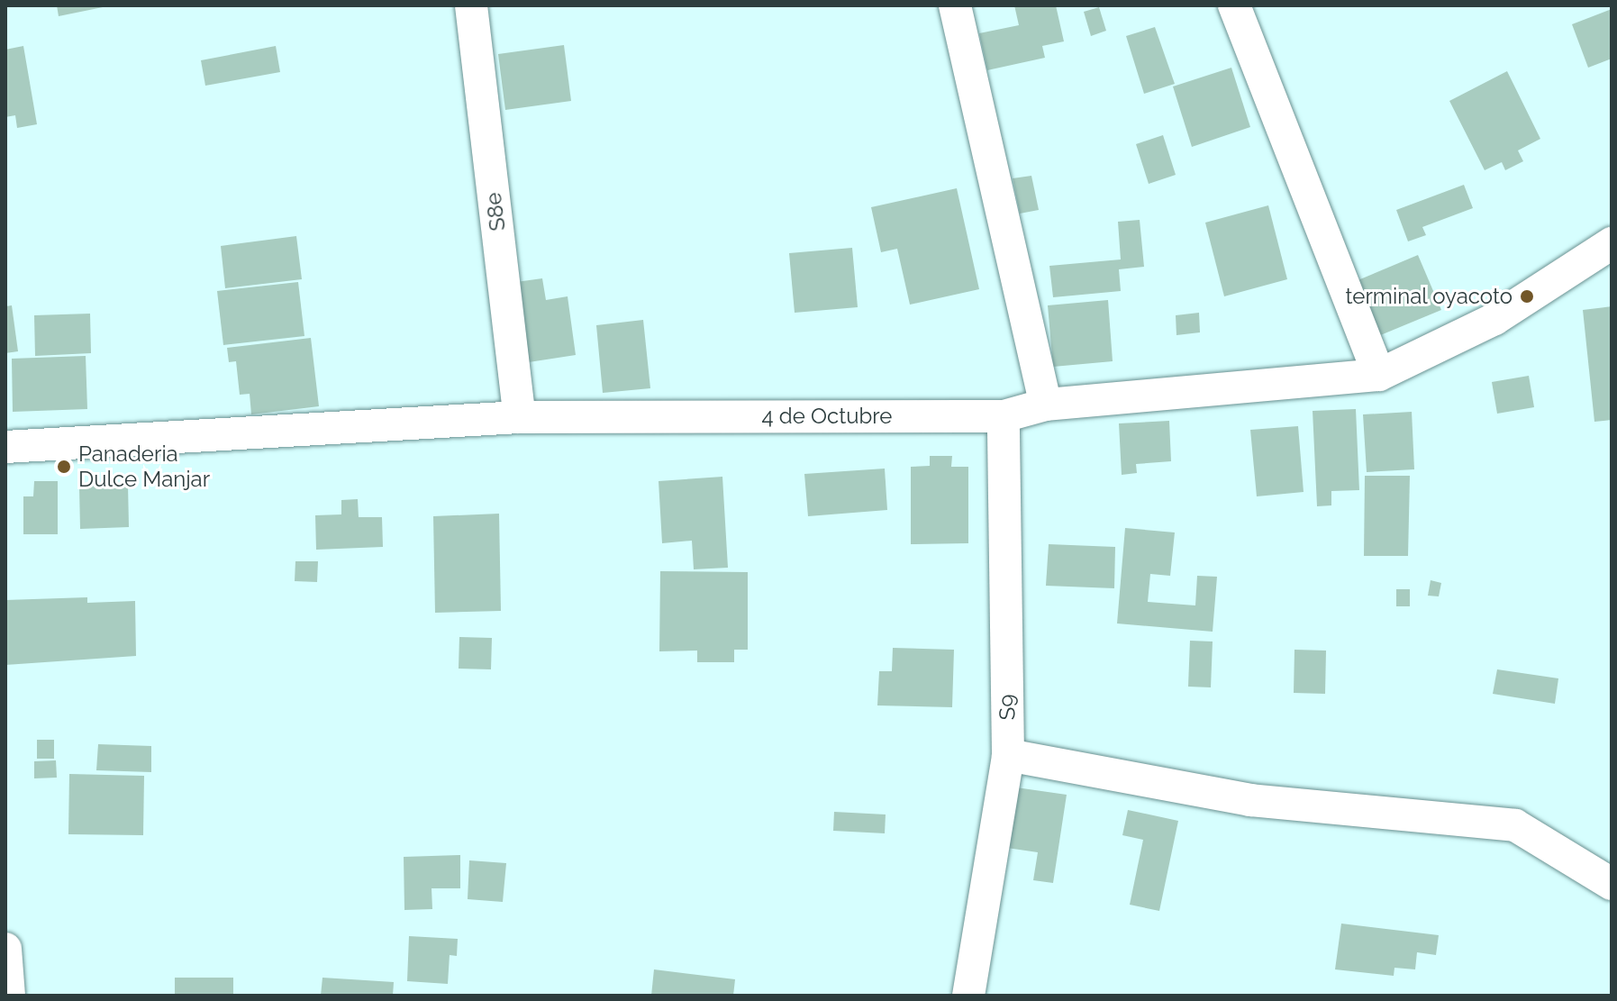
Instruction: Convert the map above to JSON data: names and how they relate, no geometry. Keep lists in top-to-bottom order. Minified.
{"streets":{"street":["S8e","4 de Octubre","S9"]},"crossings":[["S8e","4 de Octubre"],["4 de Octubre","S9"]],"places":["terminal oyacoto","Panaderia Dulce Manjar"]}
